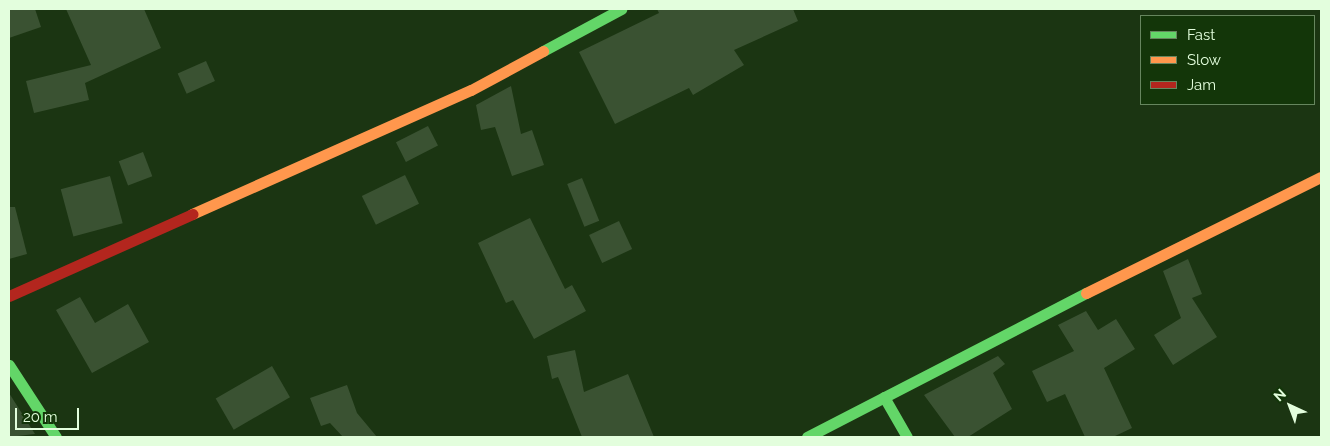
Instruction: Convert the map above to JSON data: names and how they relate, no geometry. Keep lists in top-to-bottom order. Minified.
{"legend":["Fast","Slow","Jam"],"scale_bar":"20 m","north":"top left"}
